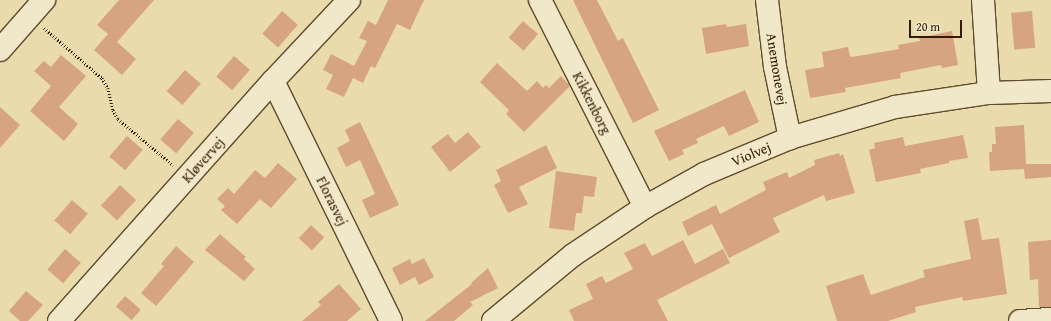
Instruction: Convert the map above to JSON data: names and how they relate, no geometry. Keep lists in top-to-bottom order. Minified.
{"streets":{"street":["Anemonevej","Kikkenborg","Violvej","Kløvervej","Florasvej"]},"crossings":[["Anemonevej","Violvej"],["Kikkenborg","Violvej"],["Kløvervej","Florasvej"]],"scale_bar":"20 m"}
